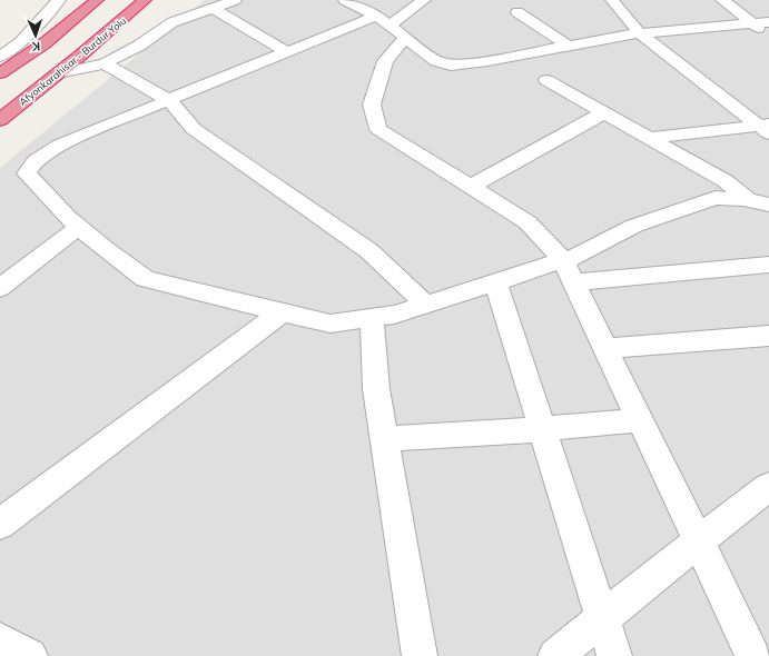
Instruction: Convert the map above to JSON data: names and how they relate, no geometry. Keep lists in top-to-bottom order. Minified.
{"streets":{"highway":["Afyonkarahisar - Burdur Yolu"]},"north":"bottom"}
